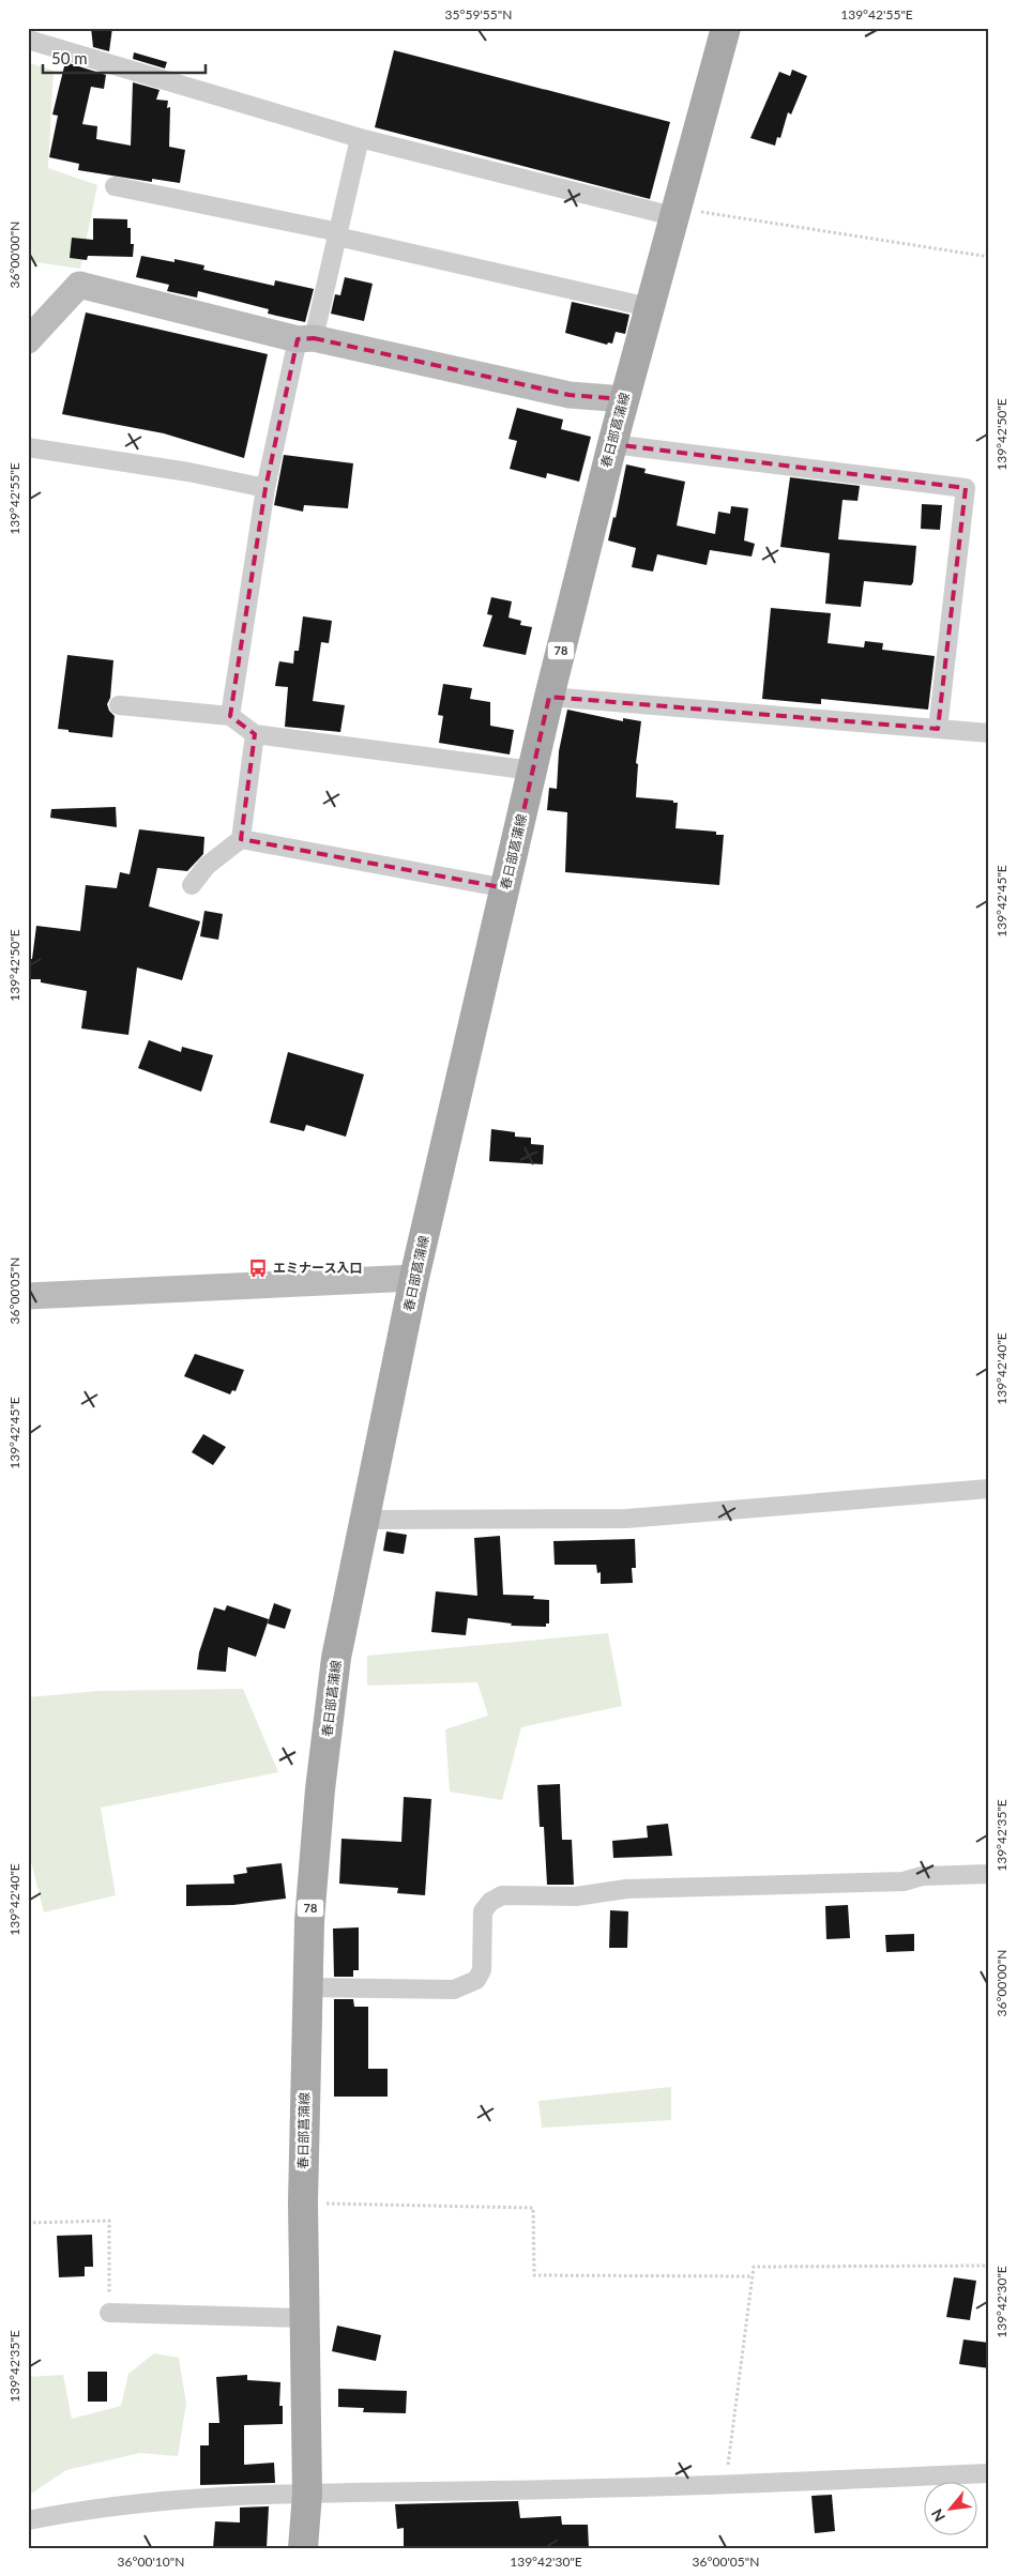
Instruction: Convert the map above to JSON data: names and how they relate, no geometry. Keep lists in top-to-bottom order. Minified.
{"streets":{"main road":["春日部菖蒲線","78"]},"places":{"bus stop":["エミナース入口"]},"scale_bar":"50 m","north":"bottom left","coordinates":["35°59'55\"N","139°42'55\"E","36°00'00\"N","139°42'50\"E","139°42'45\"E","36°00'05\"N","139°42'40\"E","139°42'35\"E","139°42'30\"E","36°00'10\"N"]}
